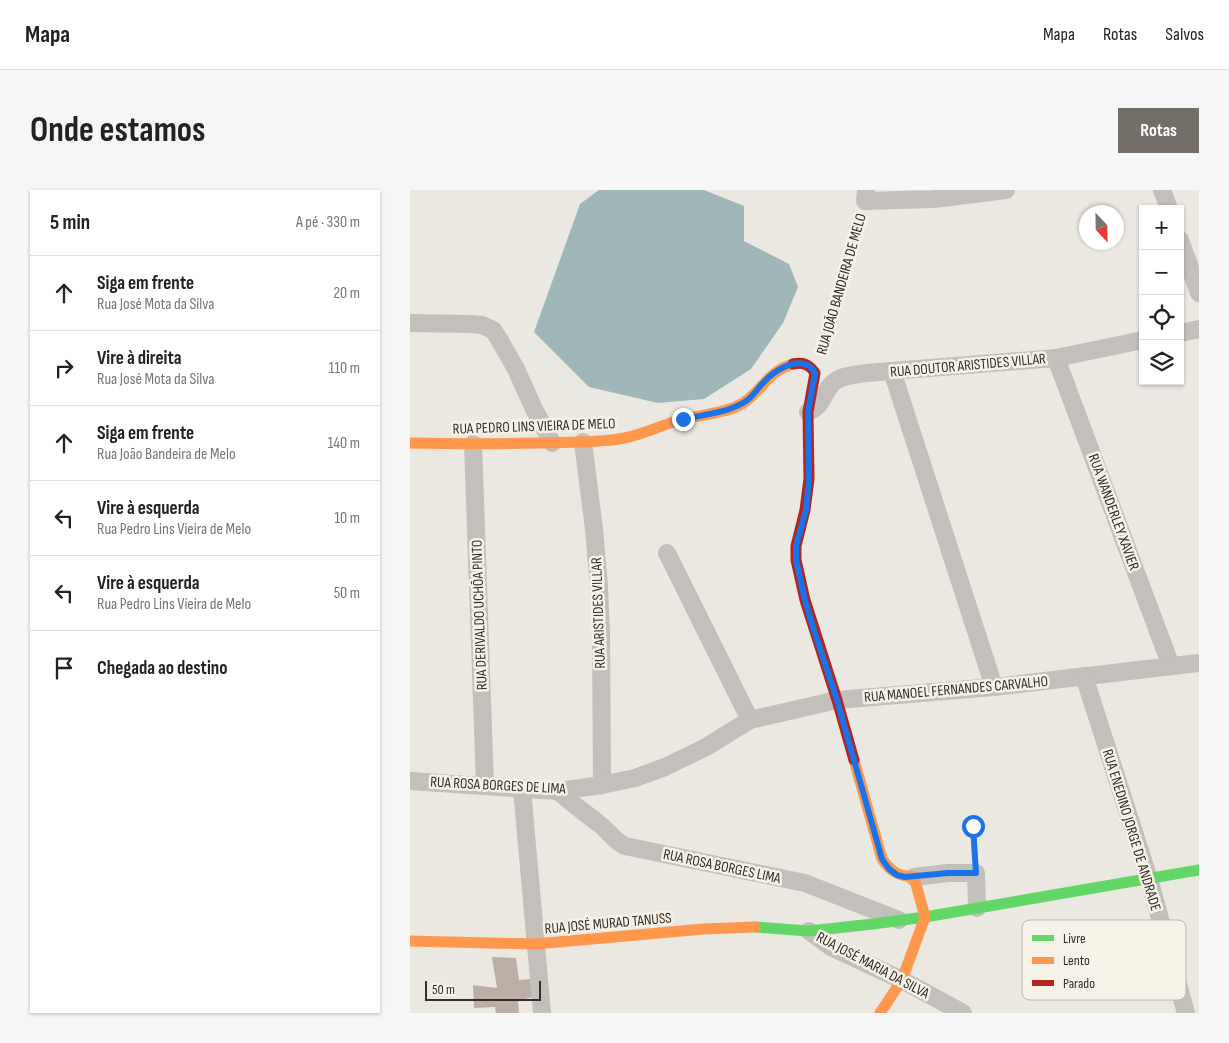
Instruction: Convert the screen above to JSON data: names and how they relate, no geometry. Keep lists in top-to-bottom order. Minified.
{"streets":{"street":["RUA JOÃO BANDEIRA DE MELO","RUA DOUTOR ARISTIDES VILLAR","RUA PEDRO LINS VIEIRA DE MELO","RUA WANDERLEY XAVIER","RUA ARISTIDES VILLAR","RUA DERIVALDO UCHÕA PINTO","RUA MANOEL FERNANDES CARVALHO","RUA ROSA BORGES DE LIMA","RUA ENEDINO JORGE DE ANDRADE","RUA ROSA BORGES LIMA","RUA JOSÉ MURAD TANUSS","RUA JOSÉ MARIA DA SILVA"]},"crossings":[["RUA JOÃO BANDEIRA DE MELO","RUA DOUTOR ARISTIDES VILLAR"],["RUA JOÃO BANDEIRA DE MELO","RUA PEDRO LINS VIEIRA DE MELO"],["RUA JOÃO BANDEIRA DE MELO","RUA MANOEL FERNANDES CARVALHO"],["RUA DOUTOR ARISTIDES VILLAR","RUA WANDERLEY XAVIER"],["RUA PEDRO LINS VIEIRA DE MELO","RUA ARISTIDES VILLAR"],["RUA PEDRO LINS VIEIRA DE MELO","RUA DERIVALDO UCHÕA PINTO"],["RUA WANDERLEY XAVIER","RUA MANOEL FERNANDES CARVALHO"],["RUA ARISTIDES VILLAR","RUA ROSA BORGES DE LIMA"],["RUA DERIVALDO UCHÕA PINTO","RUA ROSA BORGES DE LIMA"],["RUA MANOEL FERNANDES CARVALHO","RUA ROSA BORGES DE LIMA"],["RUA MANOEL FERNANDES CARVALHO","RUA ENEDINO JORGE DE ANDRADE"],["RUA ROSA BORGES DE LIMA","RUA ROSA BORGES LIMA"],["RUA ENEDINO JORGE DE ANDRADE","RUA JOSÉ MURAD TANUSS"],["RUA ROSA BORGES LIMA","RUA JOSÉ MURAD TANUSS"],["RUA JOSÉ MURAD TANUSS","RUA JOSÉ MARIA DA SILVA"]],"legend":["Livre","Lento","Parado"],"scale_bar":"50 m","north":"bottom","page":{"header":"Mapa","nav":["Mapa","Rotas","Salvos"],"buttons":"Rotas","title":"Onde estamos","heading":["5 min","A pé · 330 m"],"map_buttons":["+","−"],"list":[["Siga em frente","Rua José Mota da Silva","20 m"],["Vire à direita","Rua José Mota da Silva","110 m"],["Siga em frente","Rua João Bandeira de Melo","140 m"],["Vire à esquerda","Rua Pedro Lins Vieira de Melo","10 m"],["Vire à esquerda","Rua Pedro Lins Vieira de Melo","50 m"],"Chegada ao destino"],"scale":"50 m"}}
